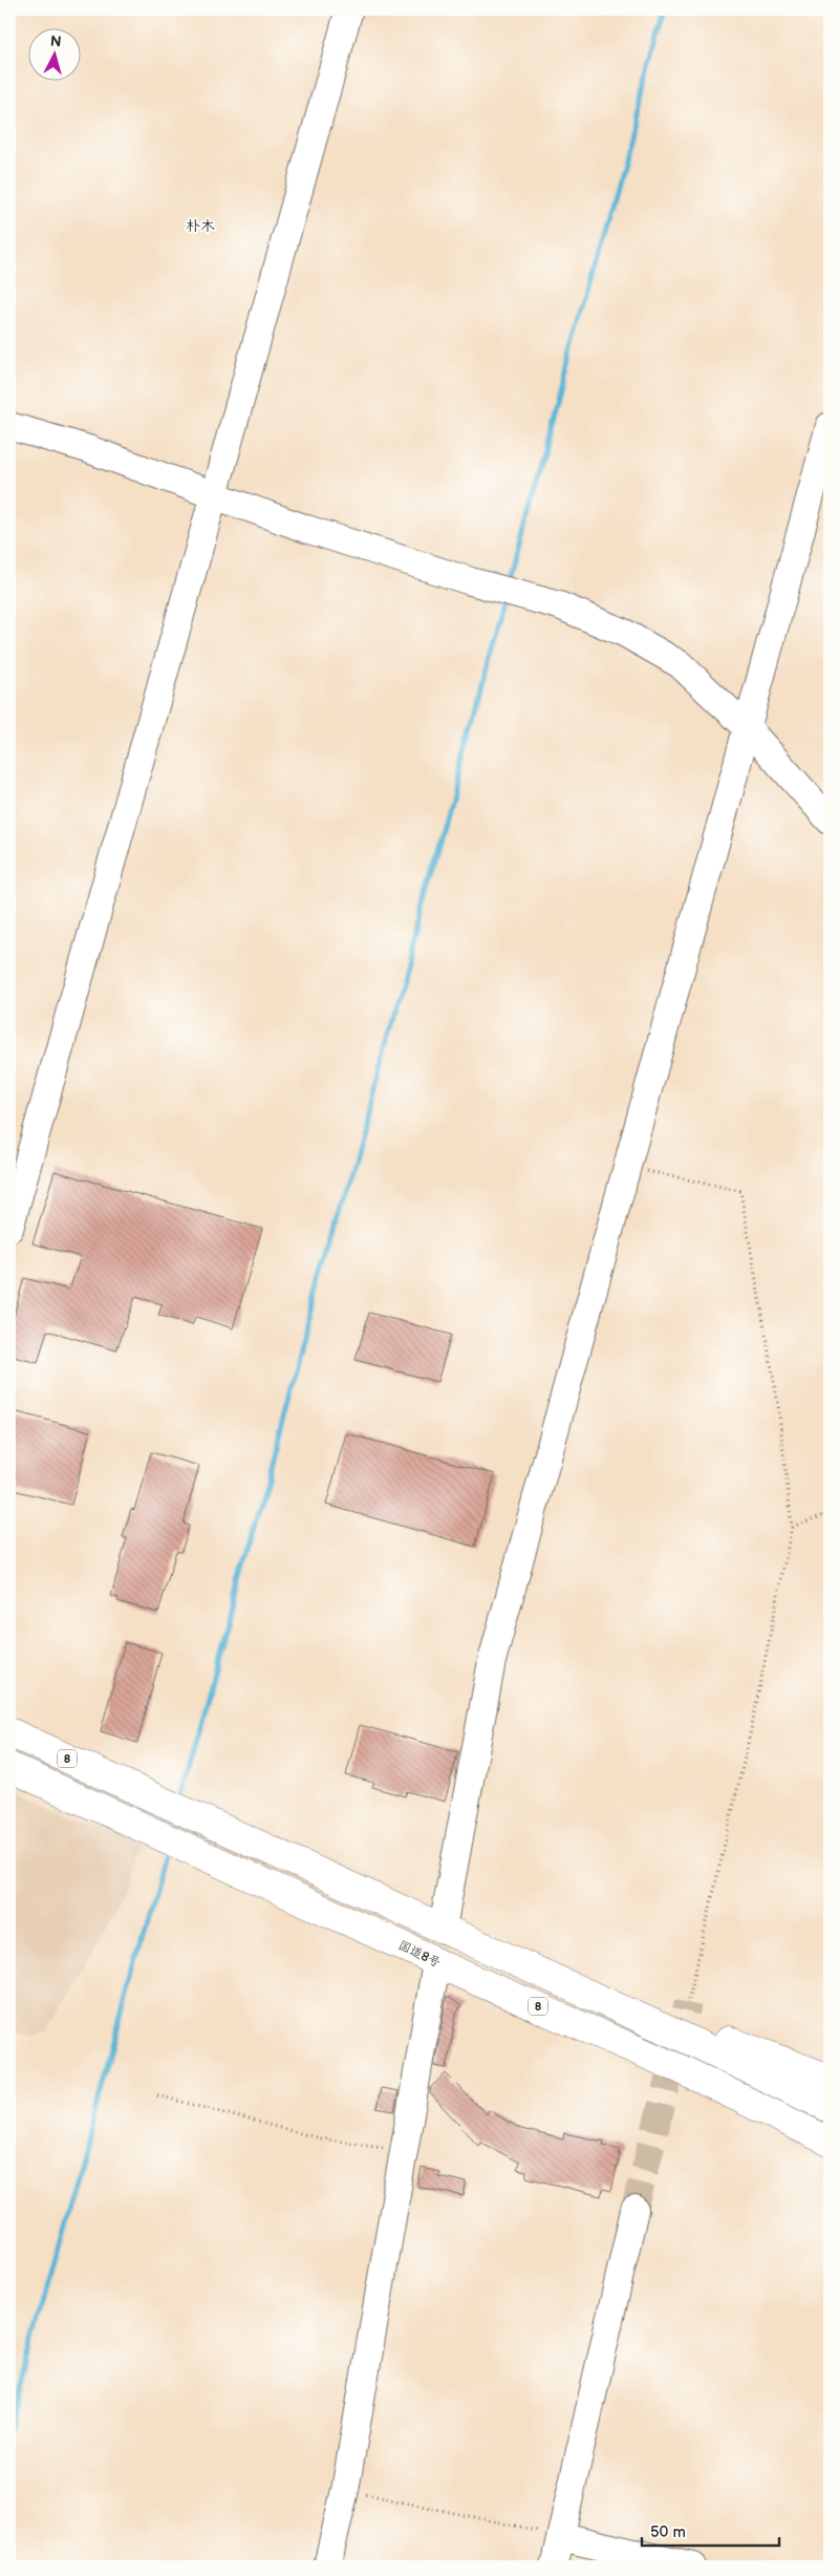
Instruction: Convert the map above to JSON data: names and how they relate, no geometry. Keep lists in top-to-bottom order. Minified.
{"streets":{"highway":["8","国道8号"]},"crossings":[["8","国道8号"]],"districts":["朴木"],"scale_bar":"50 m","north":"top"}
